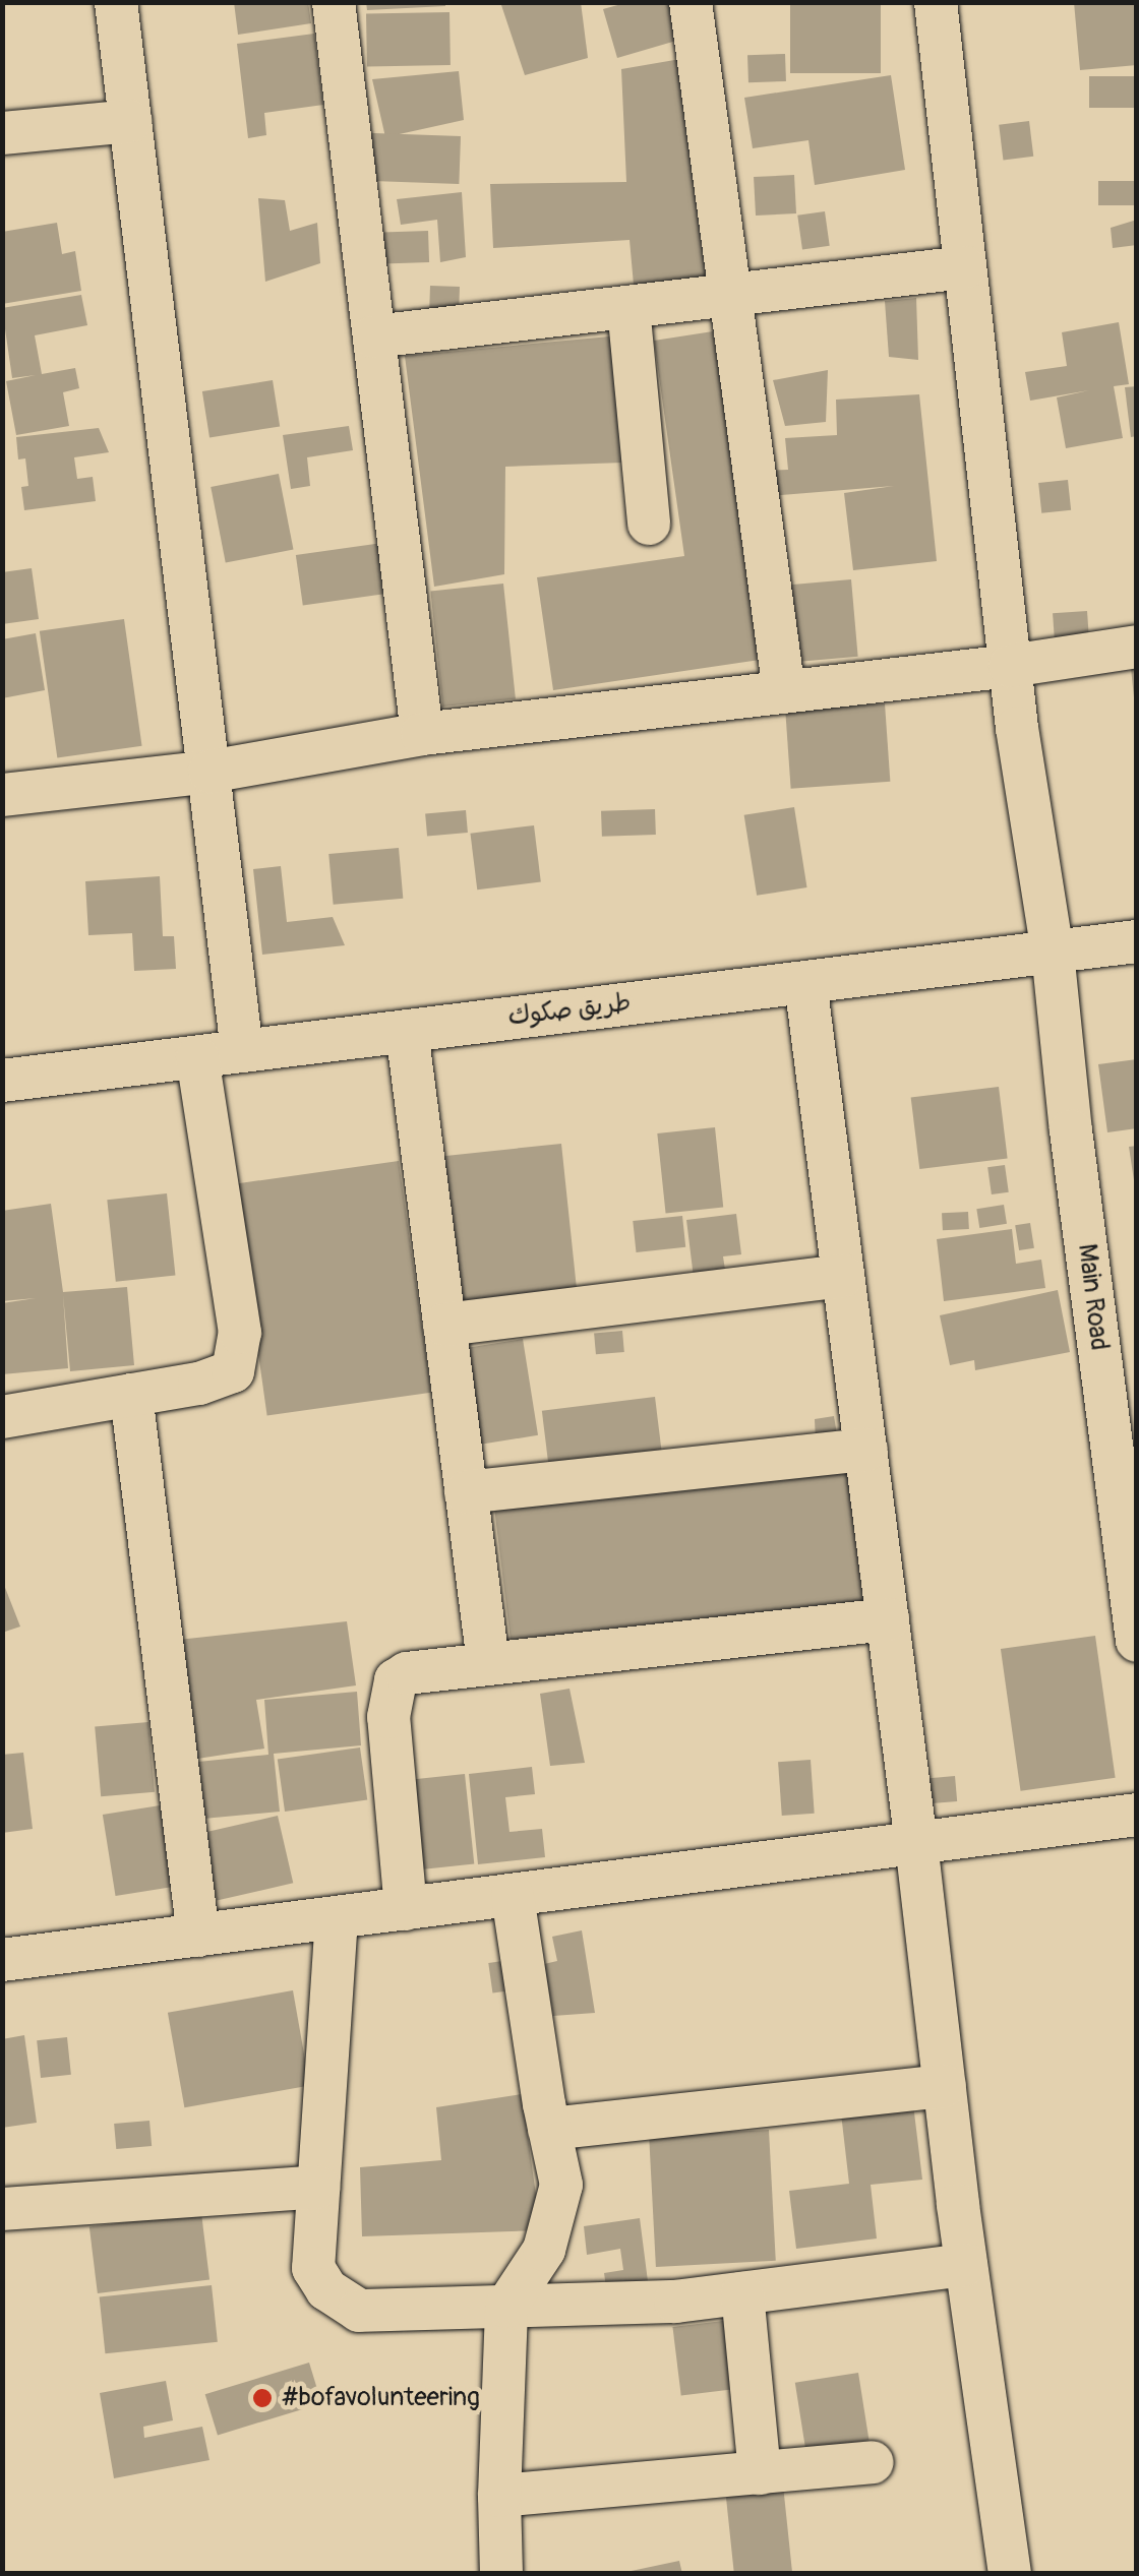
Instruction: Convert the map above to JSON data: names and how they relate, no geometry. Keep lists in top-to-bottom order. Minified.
{"streets":{"street":["طريق صكوك","Main Road"]},"crossings":[["طريق صكوك","Main Road"]],"places":["#bofavolunteering"]}
